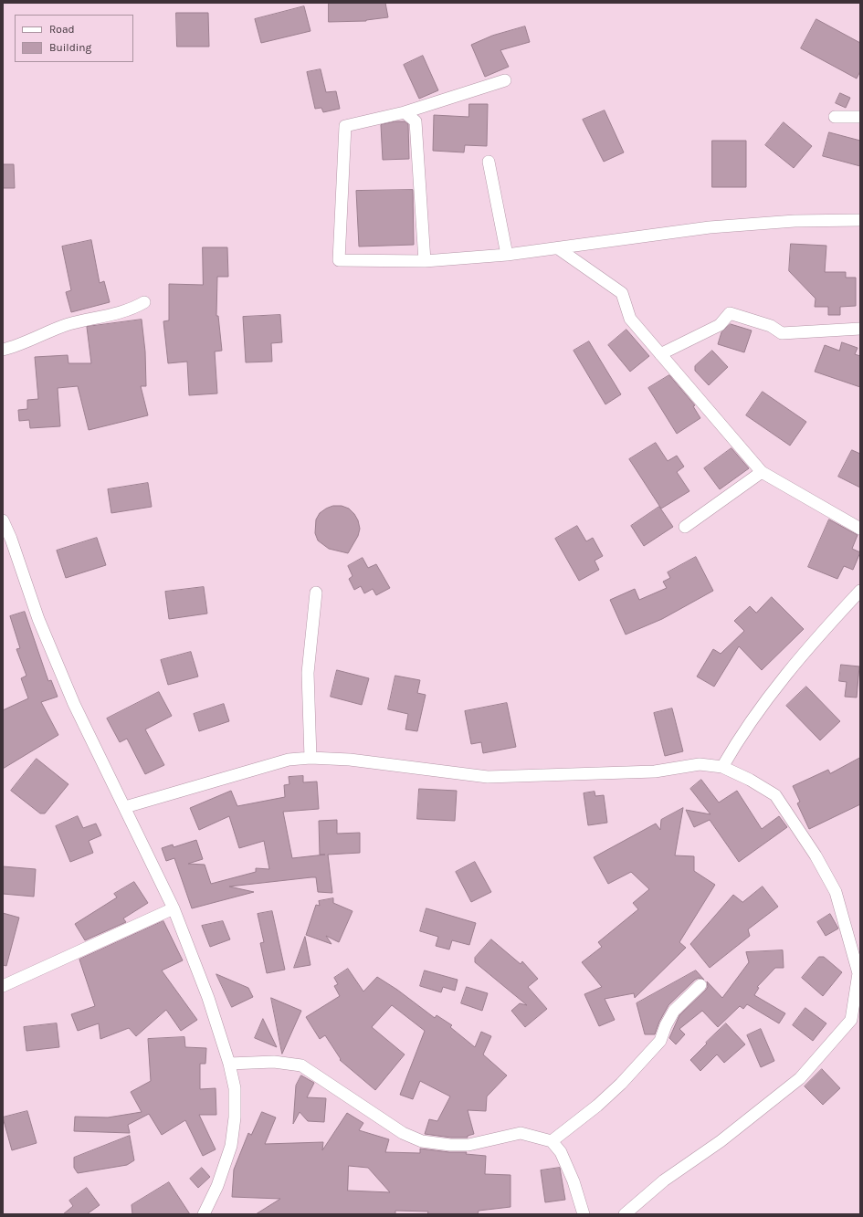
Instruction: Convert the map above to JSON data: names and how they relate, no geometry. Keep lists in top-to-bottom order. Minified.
{"legend":["Road","Building"]}
